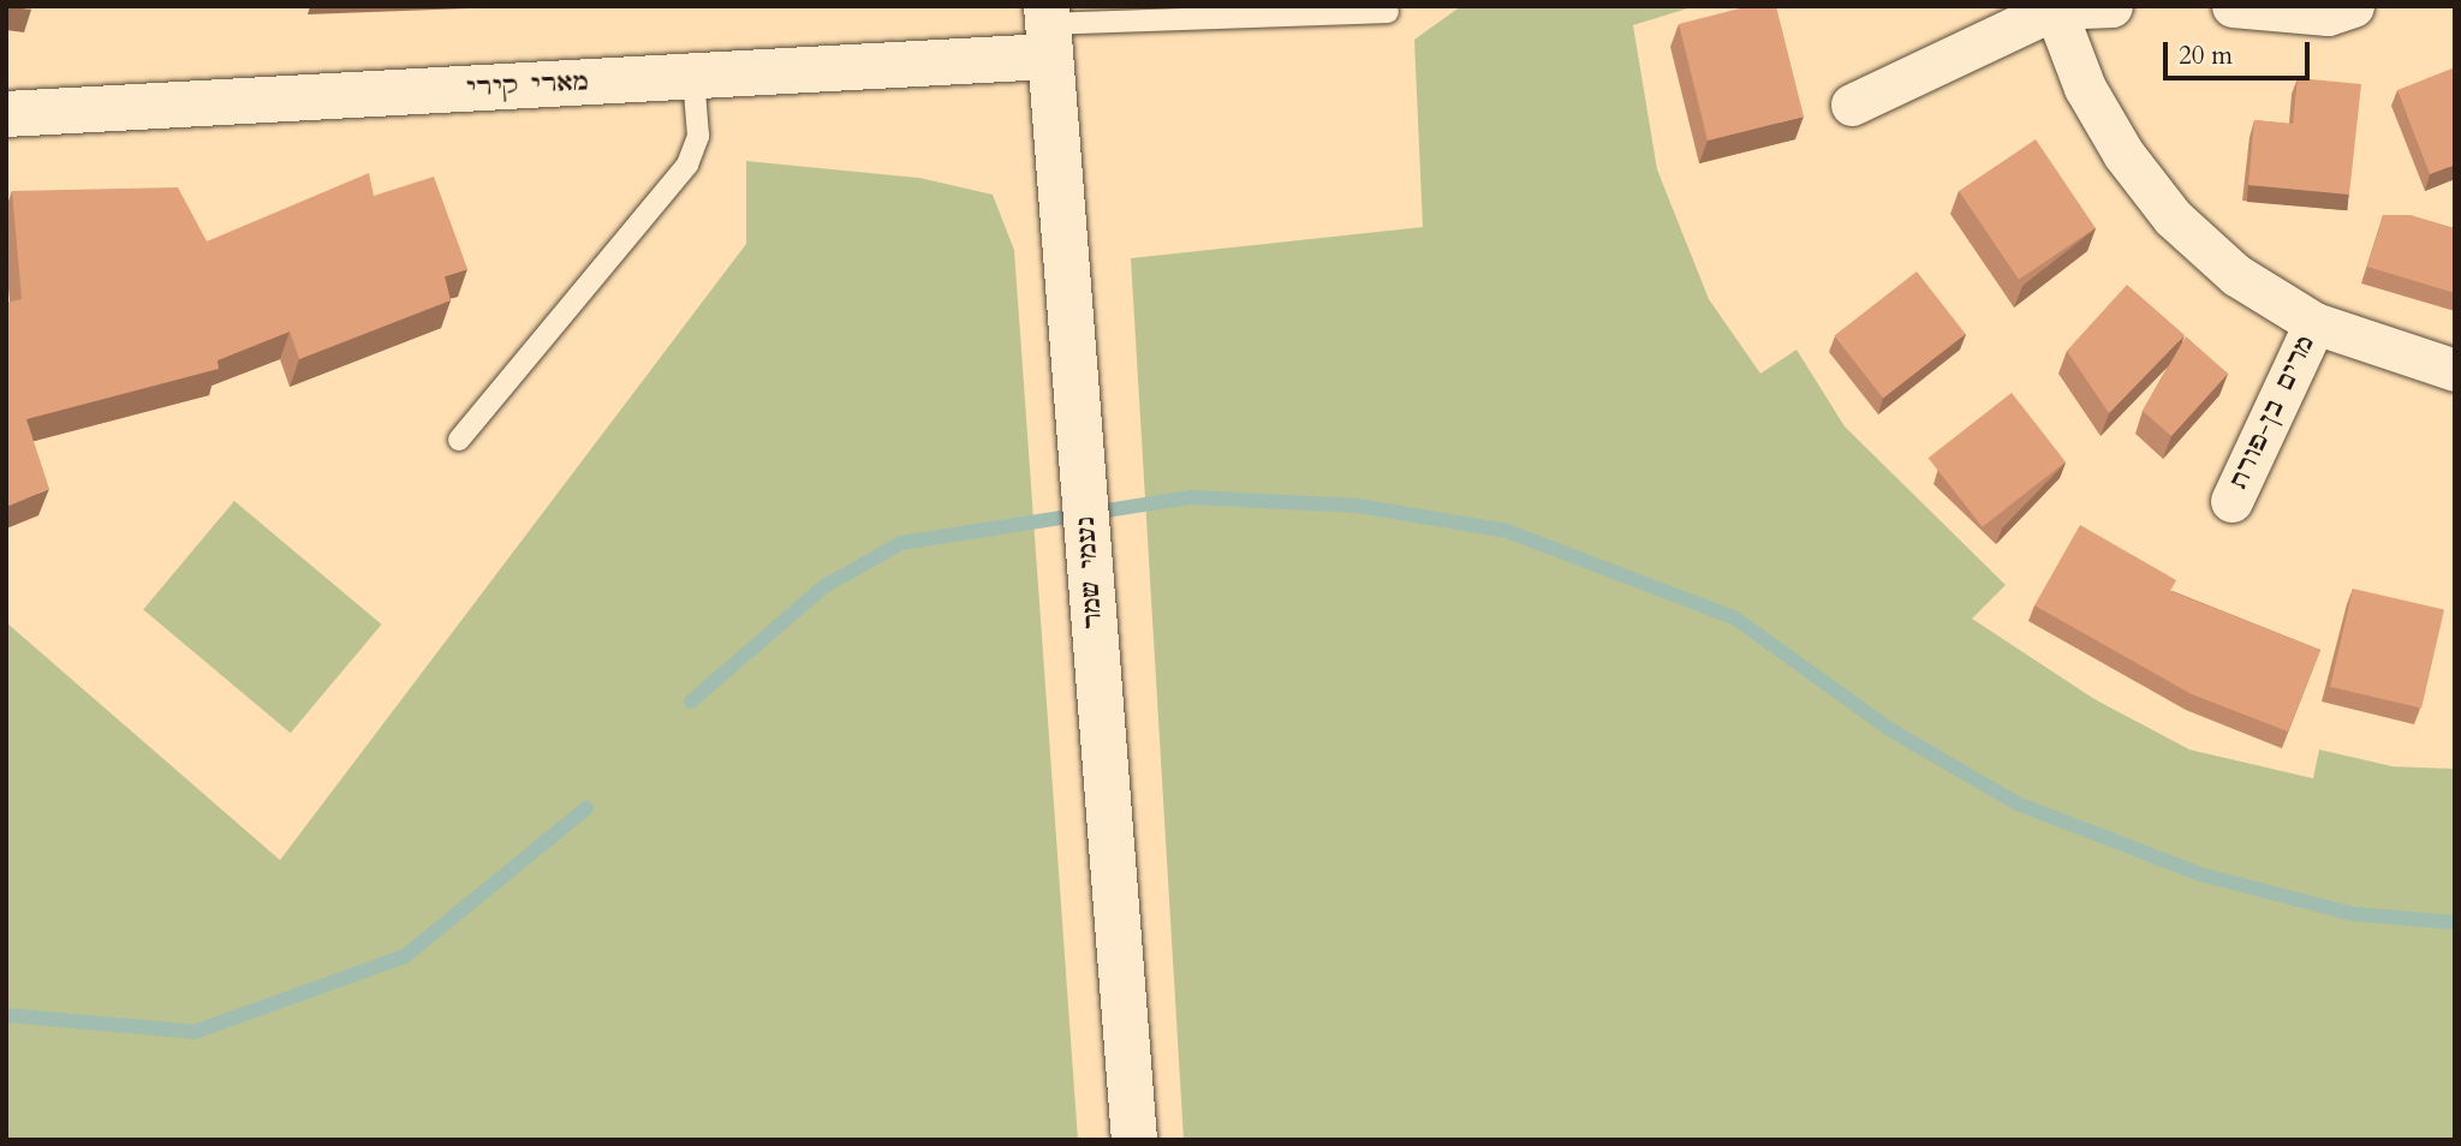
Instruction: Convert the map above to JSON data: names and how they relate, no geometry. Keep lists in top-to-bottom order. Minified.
{"streets":{"street":["מארי קירי","מרים בן-פורת","נעמי שמר"]},"crossings":[["מארי קירי","נעמי שמר"]],"scale_bar":"20 m"}
